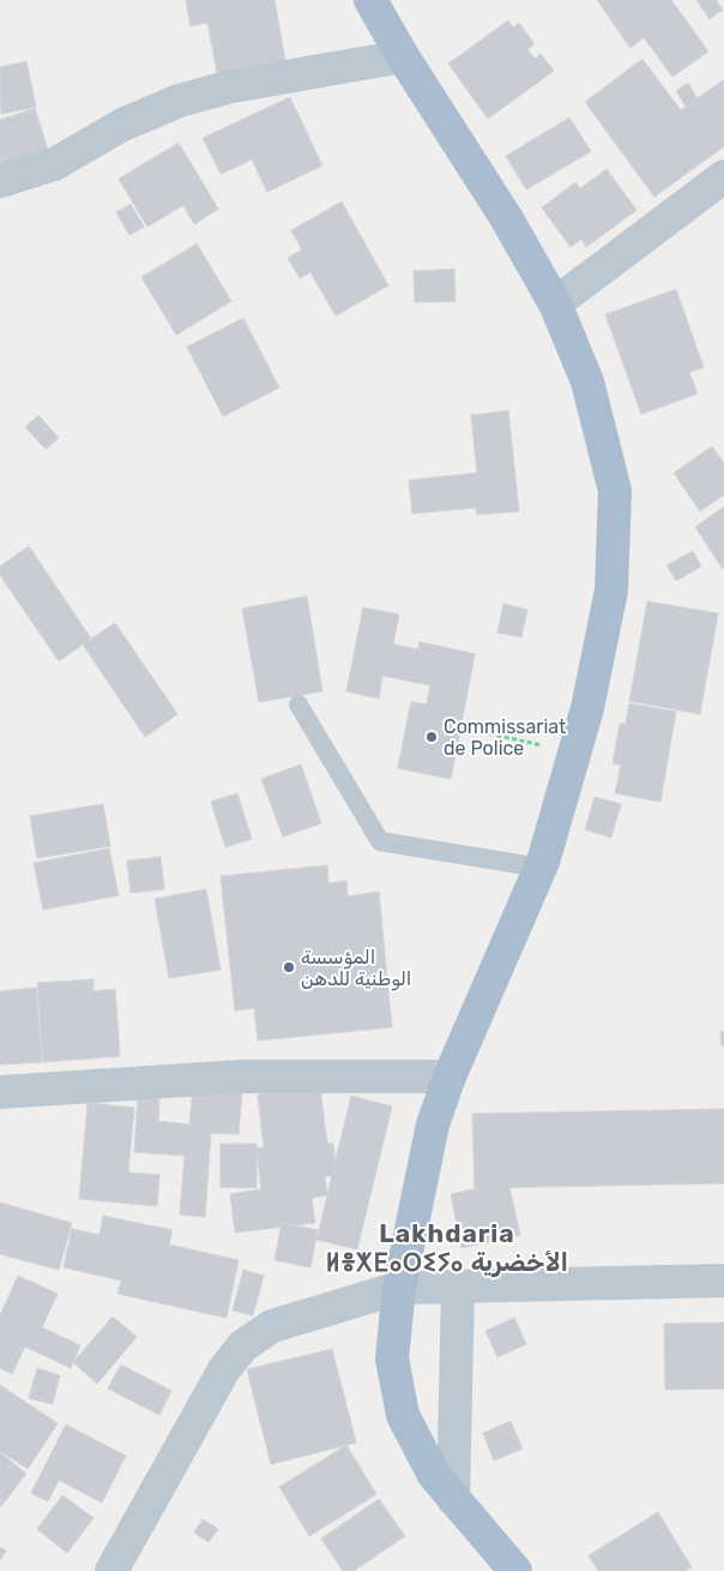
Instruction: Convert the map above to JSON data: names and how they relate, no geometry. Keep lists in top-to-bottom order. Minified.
{"districts":["Lakhdaria ⵍⴻⵅⴹⴰⵔⵉⵢⴰ الأخضرية"],"places":["Commissariat de Police","المؤسسة الوطنية للدهن"]}
